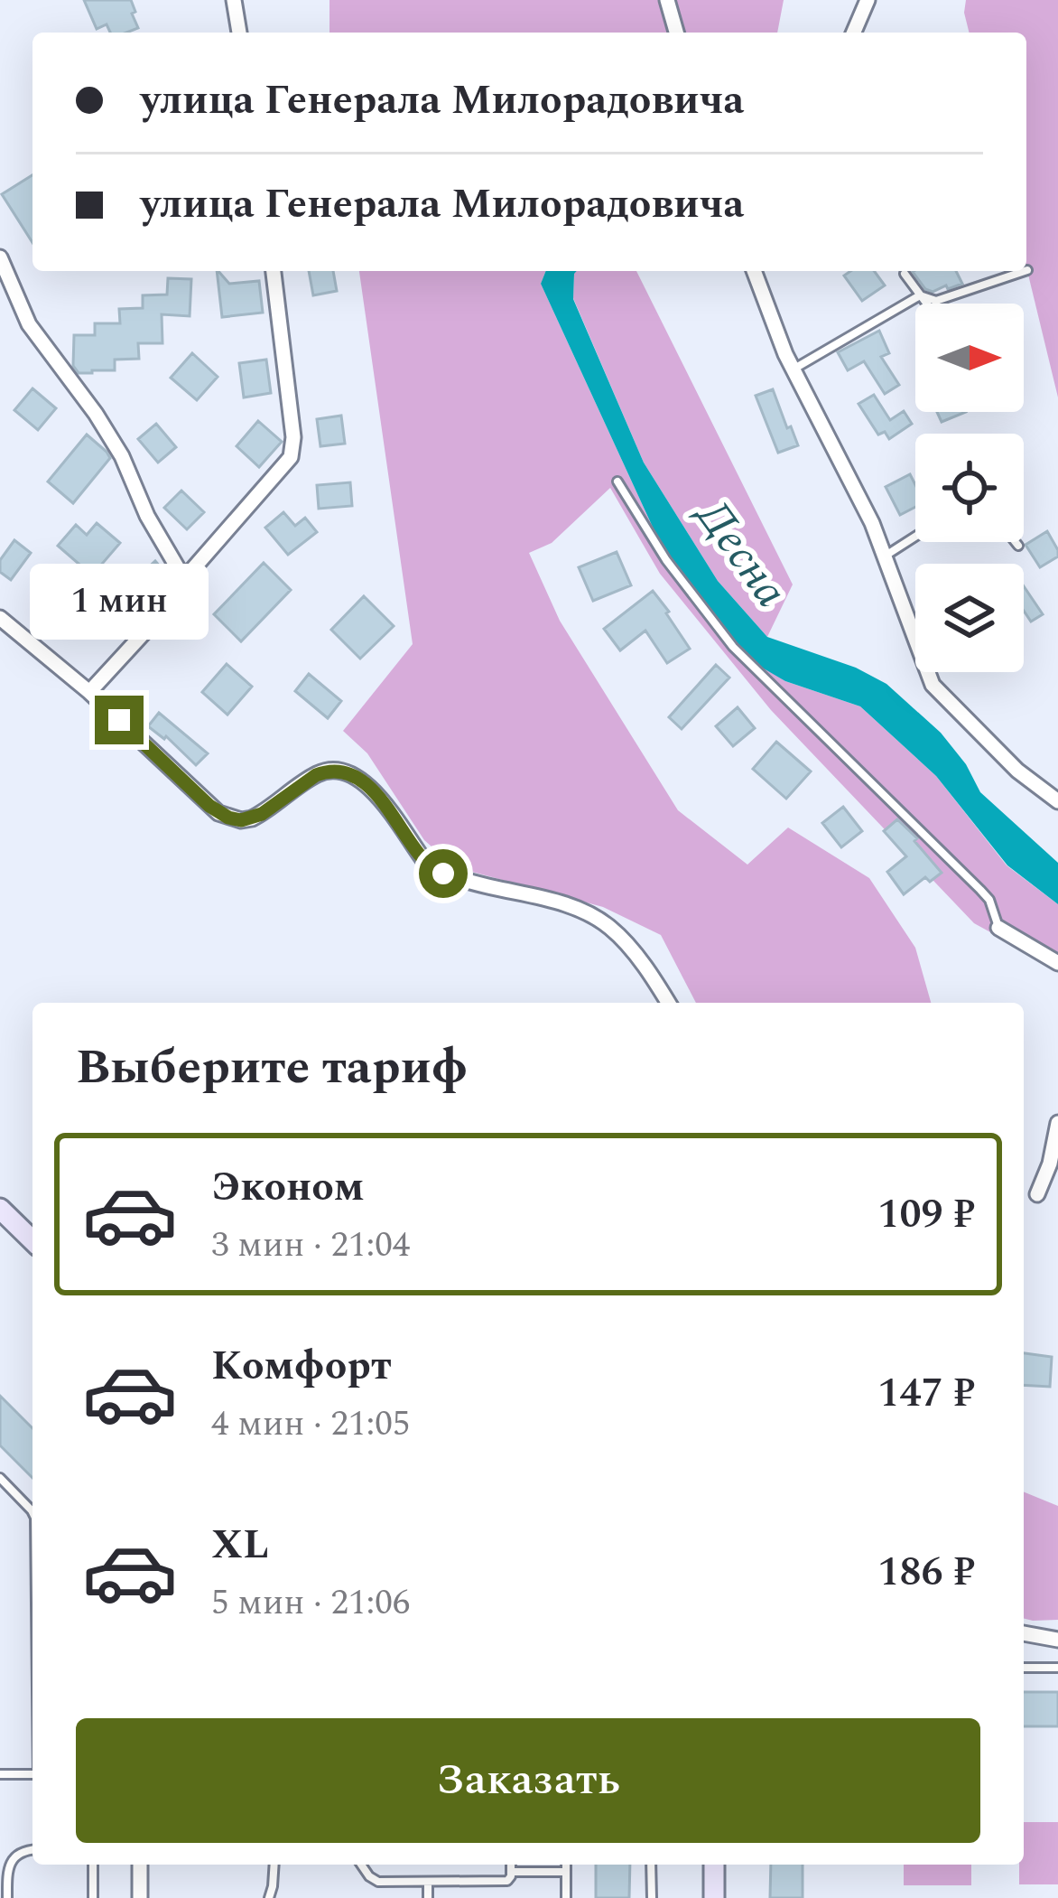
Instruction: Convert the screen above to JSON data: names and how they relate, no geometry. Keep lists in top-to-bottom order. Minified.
{"water":["Десна"],"north":"right","page":{"banner":["улица Генерала Милорадовича","улица Генерала Милорадовича"],"bubble":"1 мин","heading":"Выберите тариф","list":[{"name":"Эконом","note":"3 мин · 21:04","value":"109 ₽"},{"name":"Комфорт","note":"4 мин · 21:05","value":"147 ₽"},{"name":"XL","note":"5 мин · 21:06","value":"186 ₽"}],"buttons":"Заказать"}}
